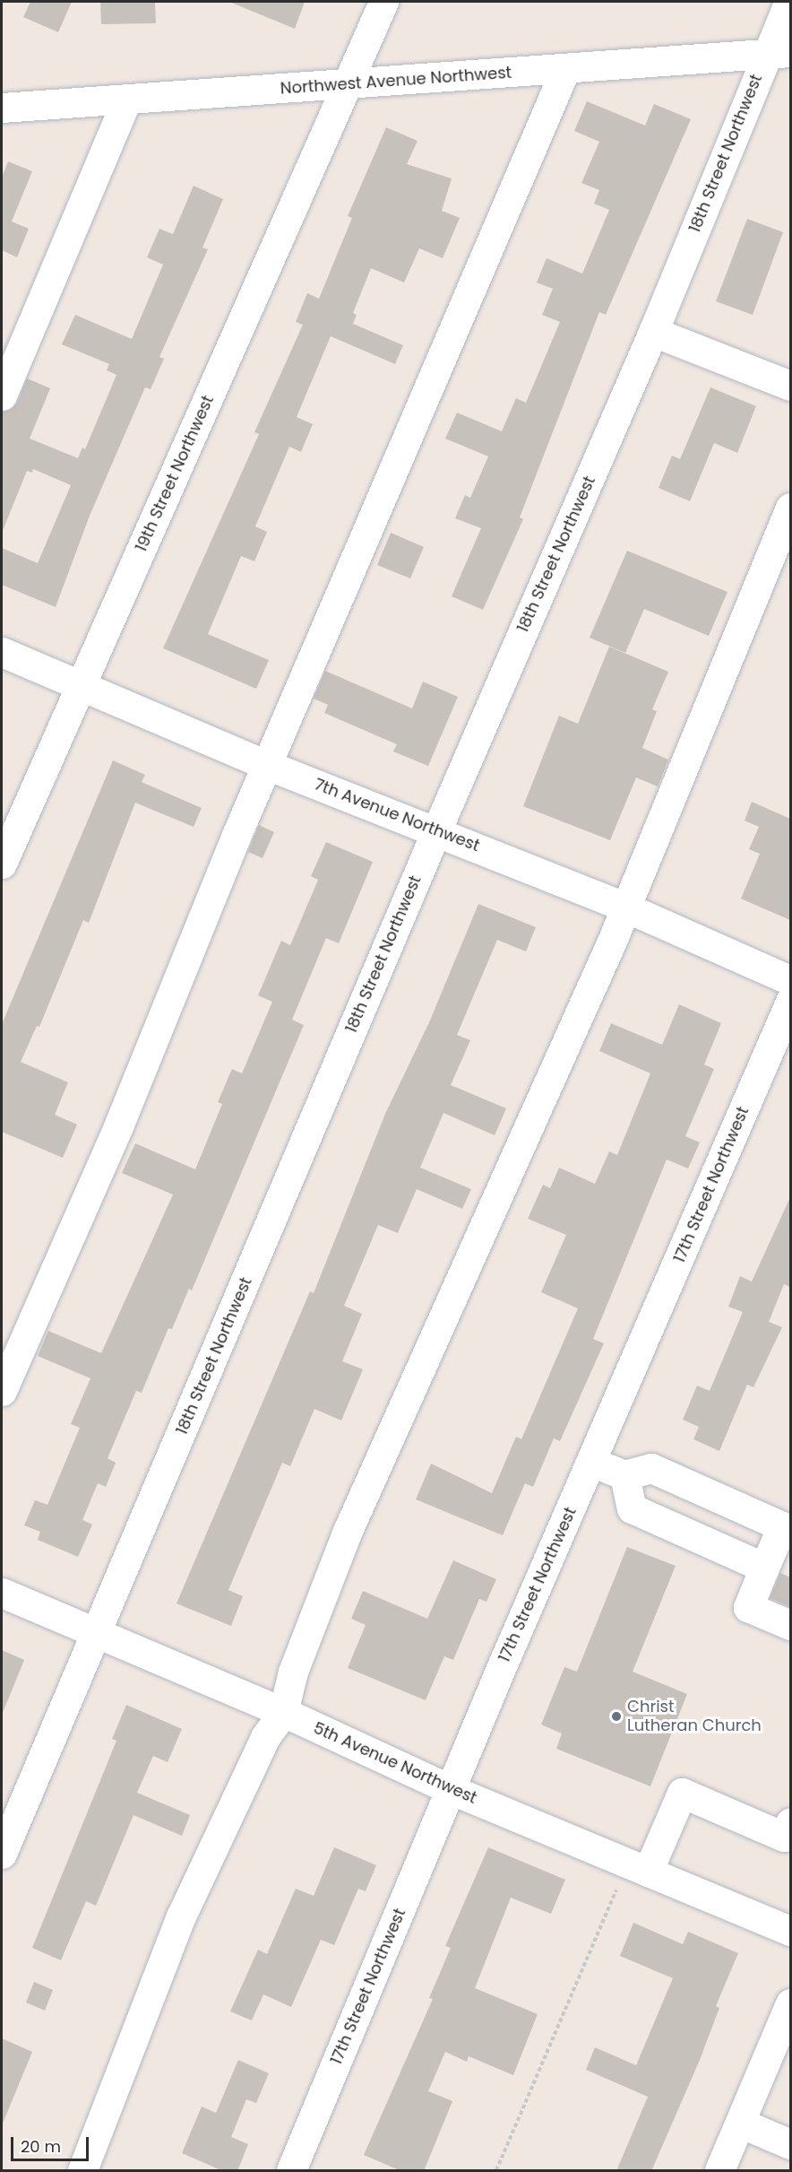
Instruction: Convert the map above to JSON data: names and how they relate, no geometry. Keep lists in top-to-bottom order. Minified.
{"streets":{"street":["Northwest Avenue Northwest","18th Street Northwest","19th Street Northwest","7th Avenue Northwest","17th Street Northwest","5th Avenue Northwest"]},"crossings":[["Northwest Avenue Northwest","18th Street Northwest"],["Northwest Avenue Northwest","19th Street Northwest"],["18th Street Northwest","7th Avenue Northwest"],["18th Street Northwest","5th Avenue Northwest"],["19th Street Northwest","7th Avenue Northwest"],["17th Street Northwest","5th Avenue Northwest"]],"places":["Christ Lutheran Church"],"scale_bar":"20 m"}
